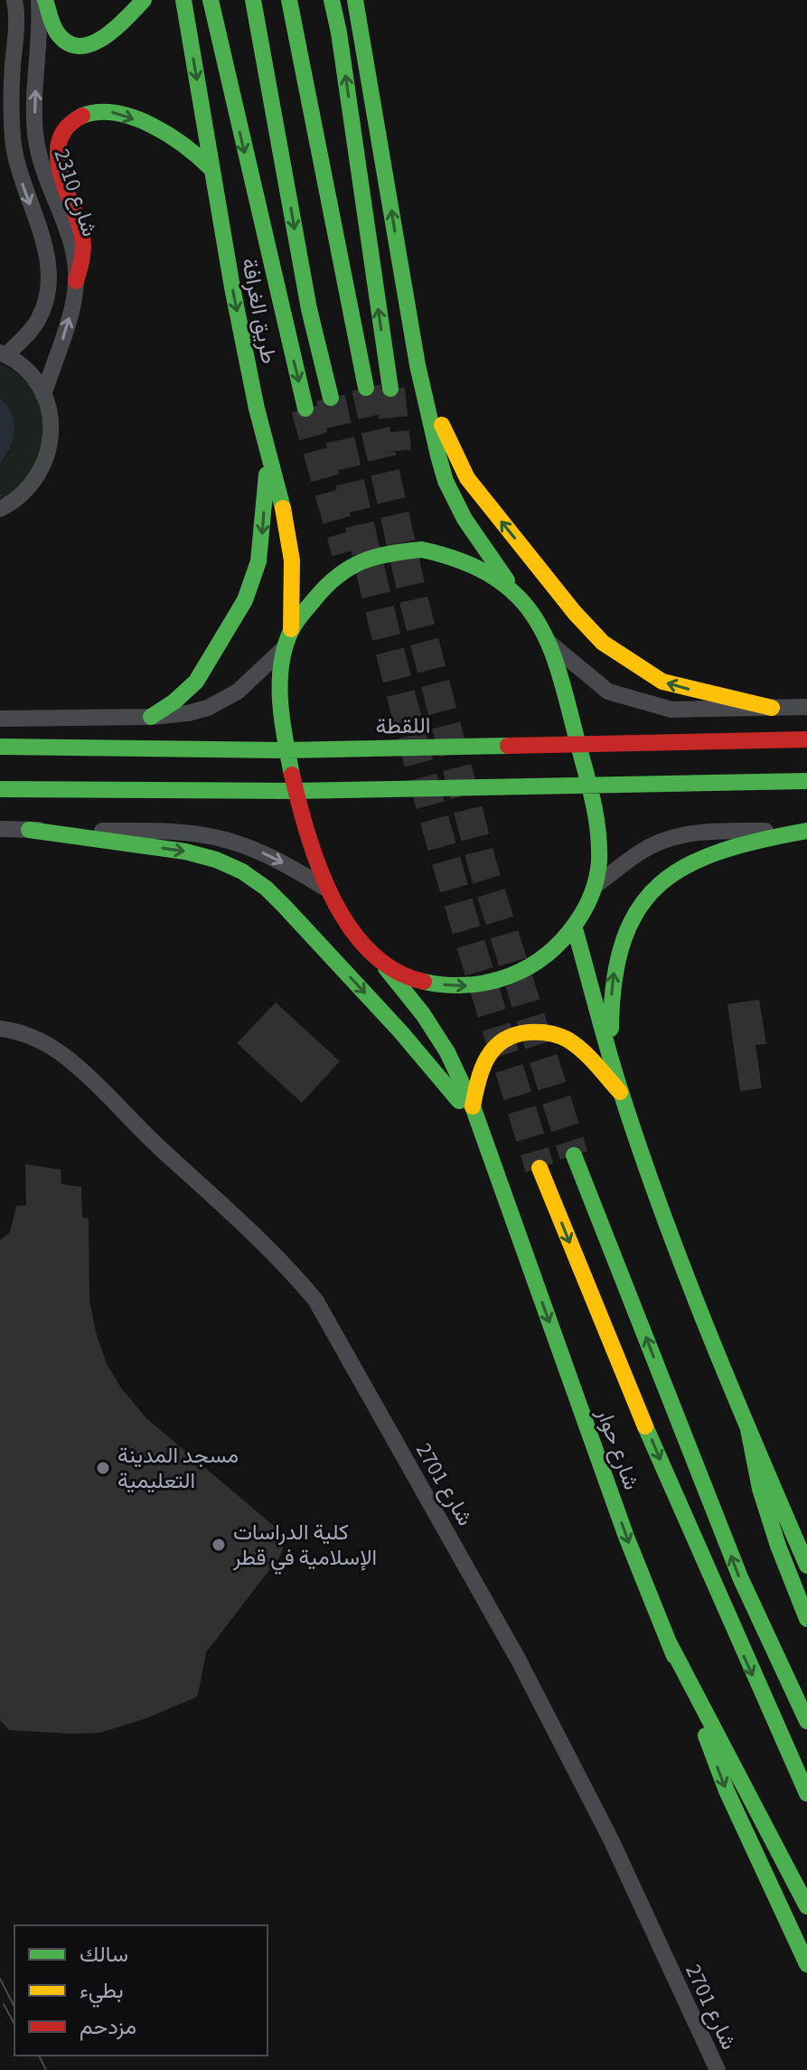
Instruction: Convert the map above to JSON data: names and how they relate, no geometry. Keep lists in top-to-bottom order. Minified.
{"streets":{"main road":["طريق الغرافة","اللقطة","شارع حوار"],"street":["شارع 2310","شارع 2701"]},"places":["مسجد المدينة التعليمية","كلية الدراسات الإسلامية في قطر"],"legend":["سالك","بطيء","مزدحم"]}
